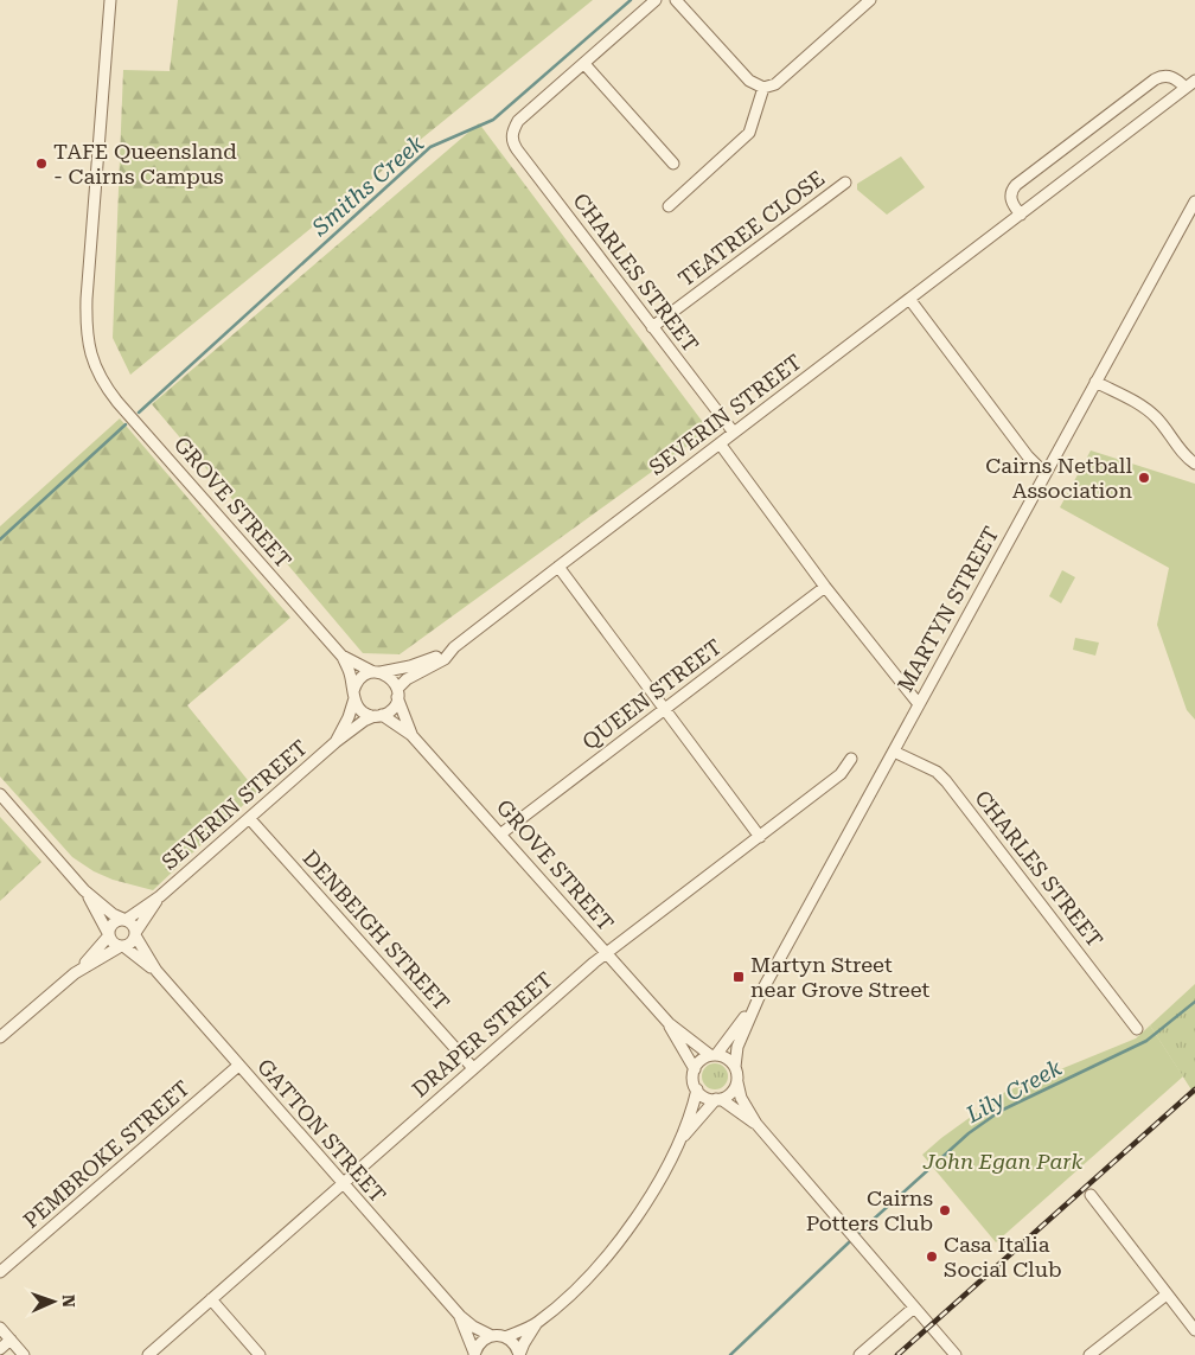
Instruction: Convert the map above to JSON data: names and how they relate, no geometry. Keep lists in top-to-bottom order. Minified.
{"streets":{"street":["TEATREE CLOSE","CHARLES STREET","SEVERIN STREET","GROVE STREET","MARTYN STREET","QUEEN STREET","DENBEIGH STREET","DRAPER STREET","GATTON STREET","PEMBROKE STREET"]},"crossings":[["TEATREE CLOSE","CHARLES STREET"],["CHARLES STREET","SEVERIN STREET"],["CHARLES STREET","MARTYN STREET"],["SEVERIN STREET","GROVE STREET"],["SEVERIN STREET","DENBEIGH STREET"],["SEVERIN STREET","GATTON STREET"],["GROVE STREET","MARTYN STREET"],["GROVE STREET","QUEEN STREET"],["GROVE STREET","DRAPER STREET"],["DENBEIGH STREET","DRAPER STREET"],["DRAPER STREET","GATTON STREET"],["GATTON STREET","PEMBROKE STREET"]],"water":["Smiths Creek","Lily Creek"],"parks":["John Egan Park"],"places":{"other":["TAFE Queensland - Cairns Campus","Cairns Netball Association","Cairns Potters Club","Casa Italia Social Club"],"transit":["Martyn Street near Grove Street"]},"north":"right"}
